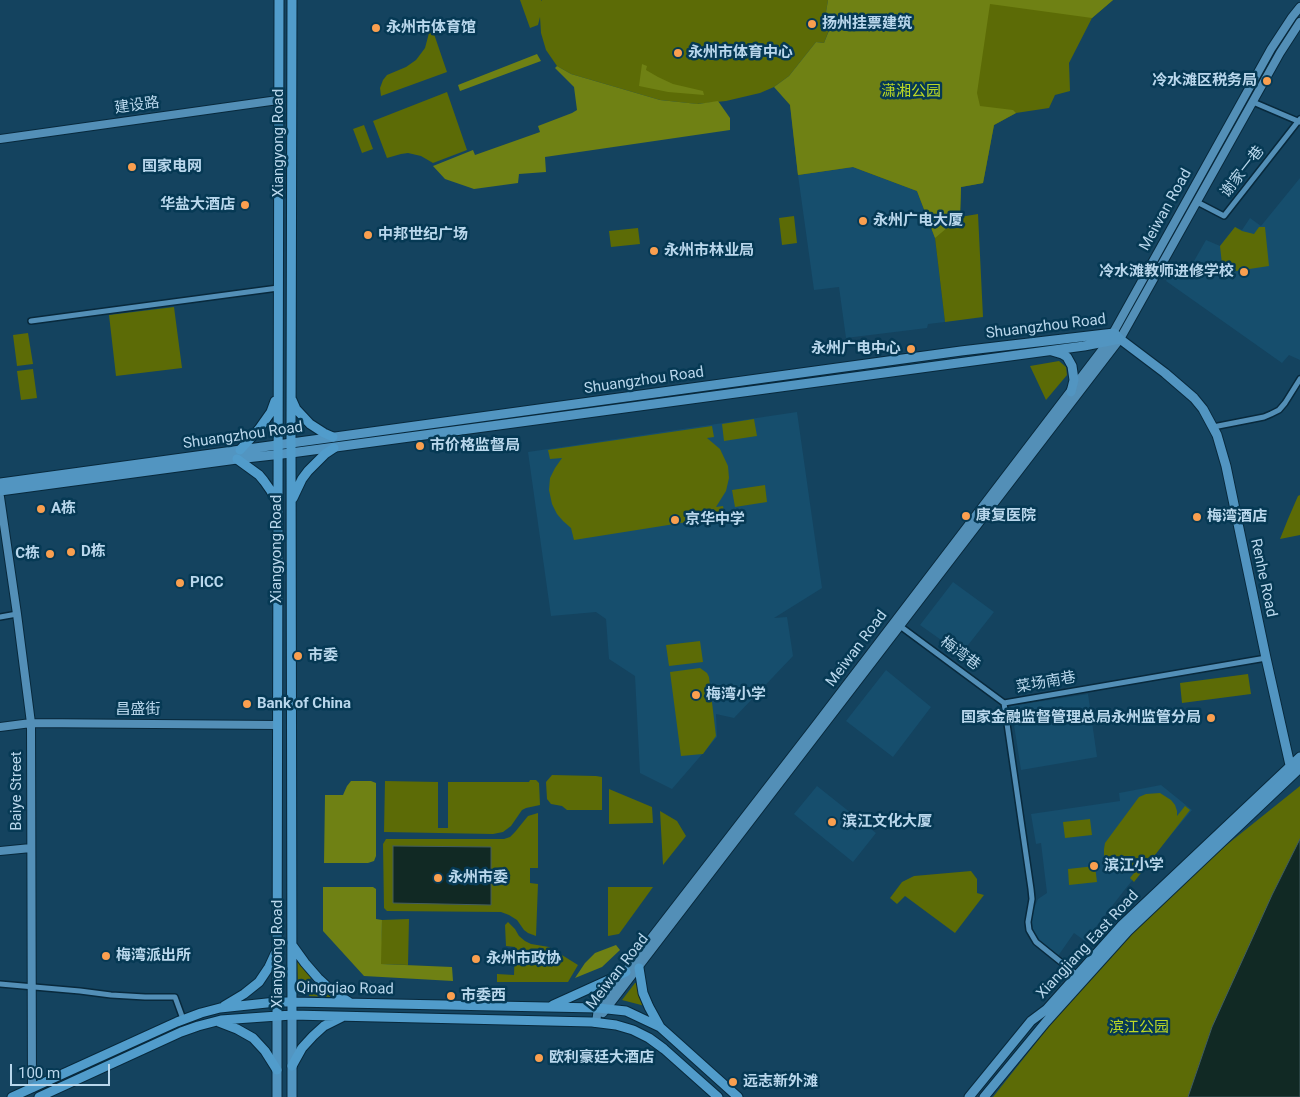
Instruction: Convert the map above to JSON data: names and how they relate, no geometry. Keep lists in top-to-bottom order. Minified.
{"streets":{"main road":["Xiangyong Road","Shuangzhou Road","Renhe Road","Xiangjiang East Road","Qingqiao Road"],"street":["建设路","谢家一巷","Meiwan Road","梅湾巷","菜场南巷","昌盛街","Baiye Street"]},"crossings":[["建设路","Xiangyong Road"],["Xiangyong Road","Shuangzhou Road"],["Xiangyong Road","昌盛街"],["Xiangyong Road","Qingqiao Road"],["谢家一巷","Meiwan Road"],["Meiwan Road","Shuangzhou Road"],["Meiwan Road","Renhe Road"],["Meiwan Road","梅湾巷"],["Meiwan Road","Qingqiao Road"],["Shuangzhou Road","Renhe Road"],["Renhe Road","菜场南巷"],["Renhe Road","Xiangjiang East Road"],["梅湾巷","菜场南巷"],["菜场南巷","Xiangjiang East Road"],["昌盛街","Baiye Street"],["Baiye Street","Qingqiao Road"]],"parks":["潇湘公园","滨江公园"],"places":["扬州挂票建筑","永州市体育馆","永州市体育中心","冷水滩区税务局","国家电网","华盐大酒店","永州广电大厦","中邦世纪广场","永州市林业局","冷水滩教师进修学校","永州广电中心","市价格监督局","A栋","康复医院","梅湾酒店","京华中学","D栋","C栋","PICC","市委","梅湾小学","Bank of China","国家金融监督管理总局永州监管分局","滨江文化大厦","滨江小学","永州市委","梅湾派出所","永州市政协","市委西","欧利豪廷大酒店","远志新外滩"],"scale_bar":"100 m"}
